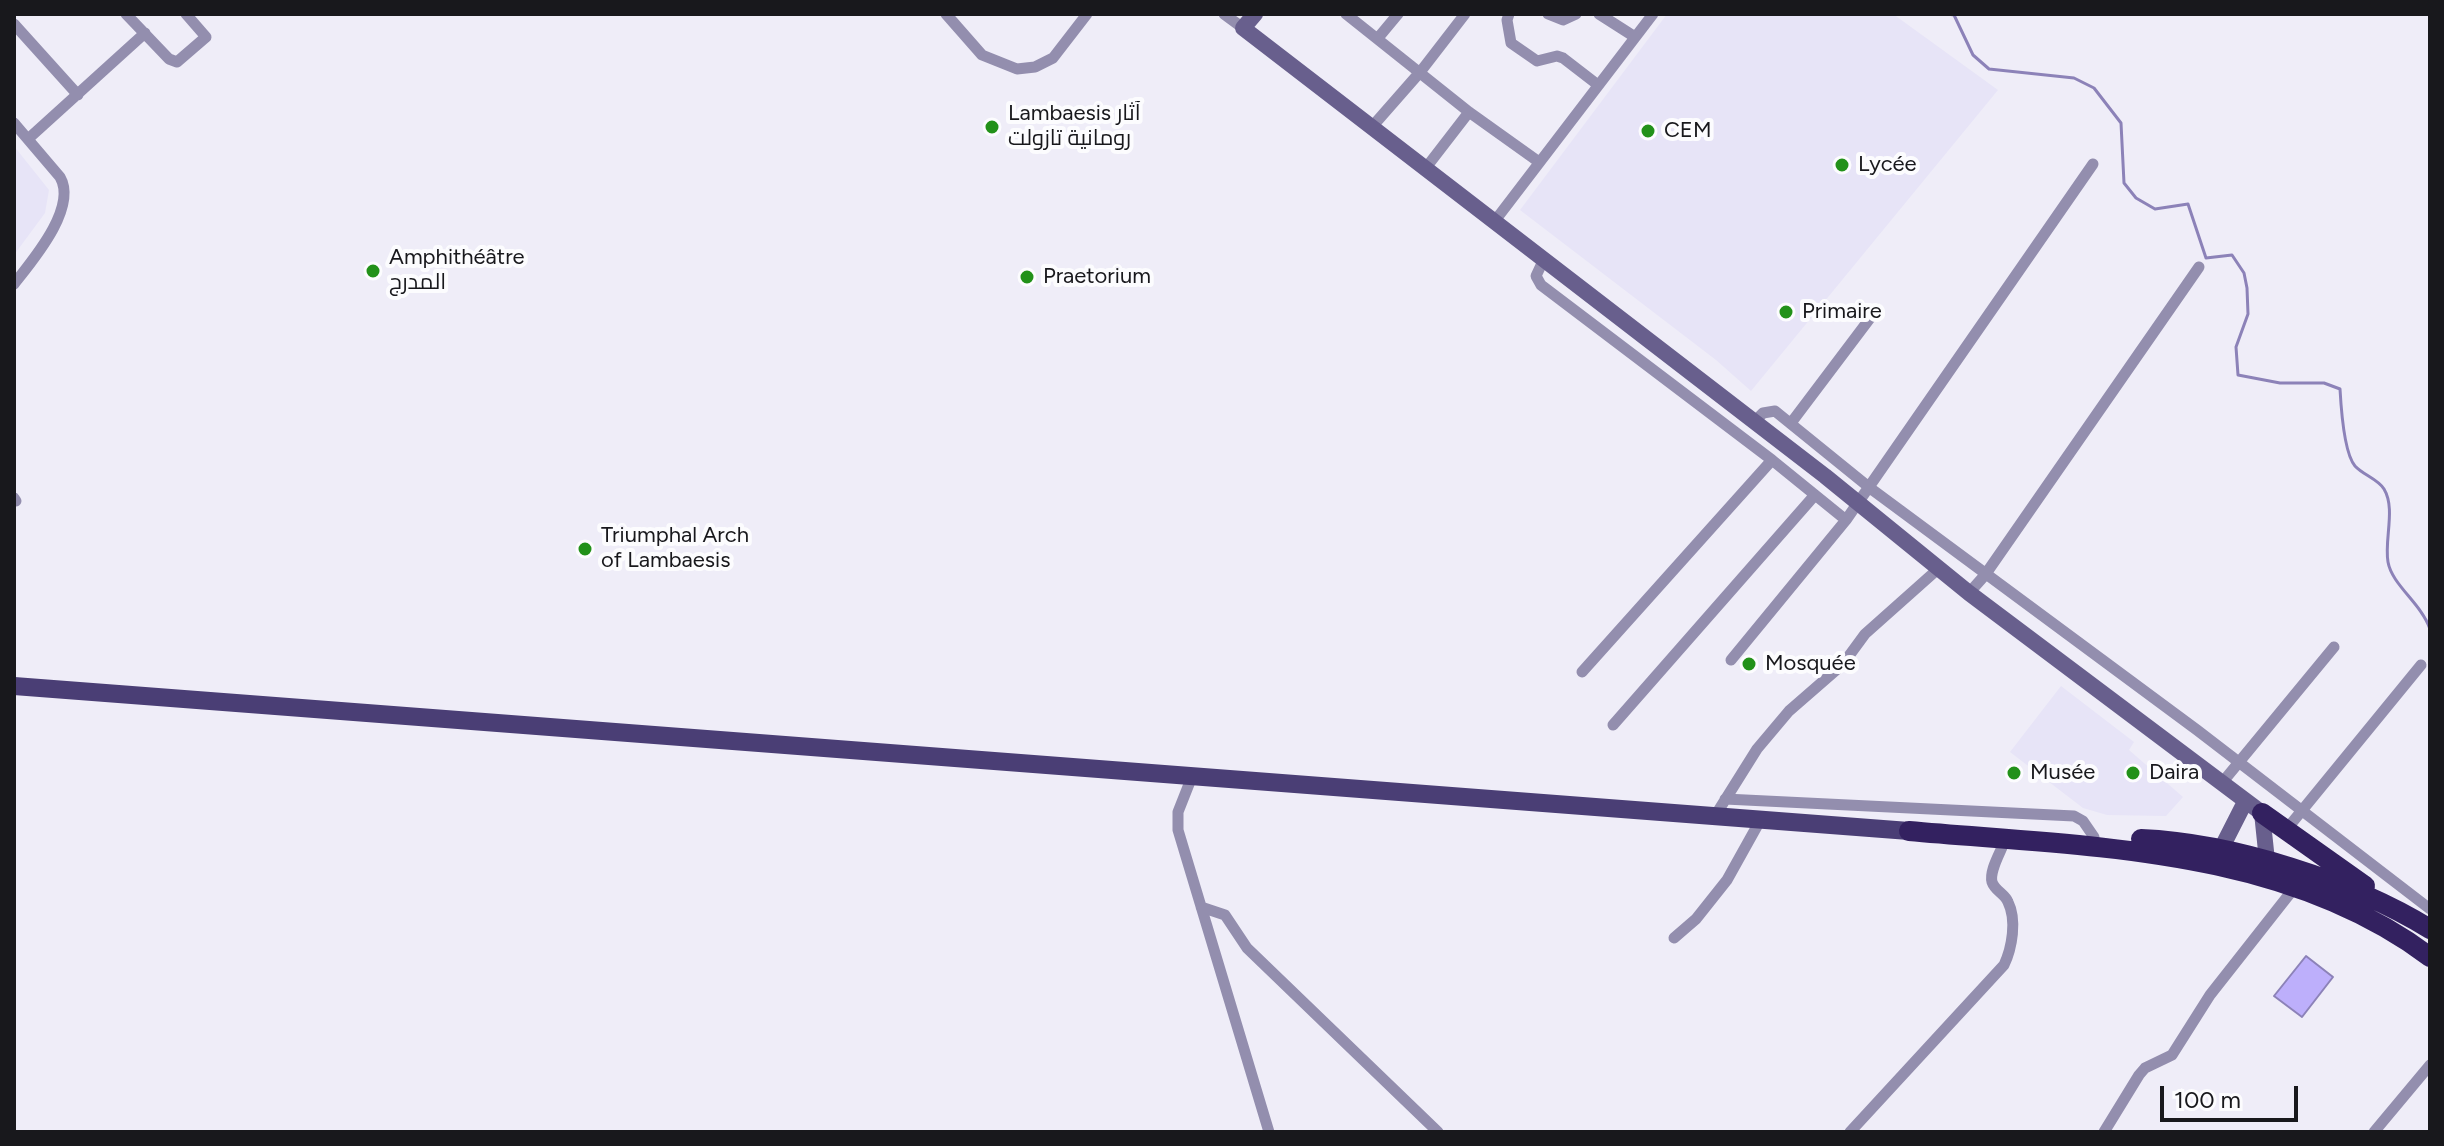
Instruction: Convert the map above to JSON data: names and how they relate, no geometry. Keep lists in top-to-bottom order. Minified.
{"places":["Lambaesis آثار رومانية تازولت","CEM","Lycée","Amphithéâtre المدرج","Praetorium","Primaire","Triumphal Arch of Lambaesis","Mosquée","Musée","Daira"],"scale_bar":"100 m"}
